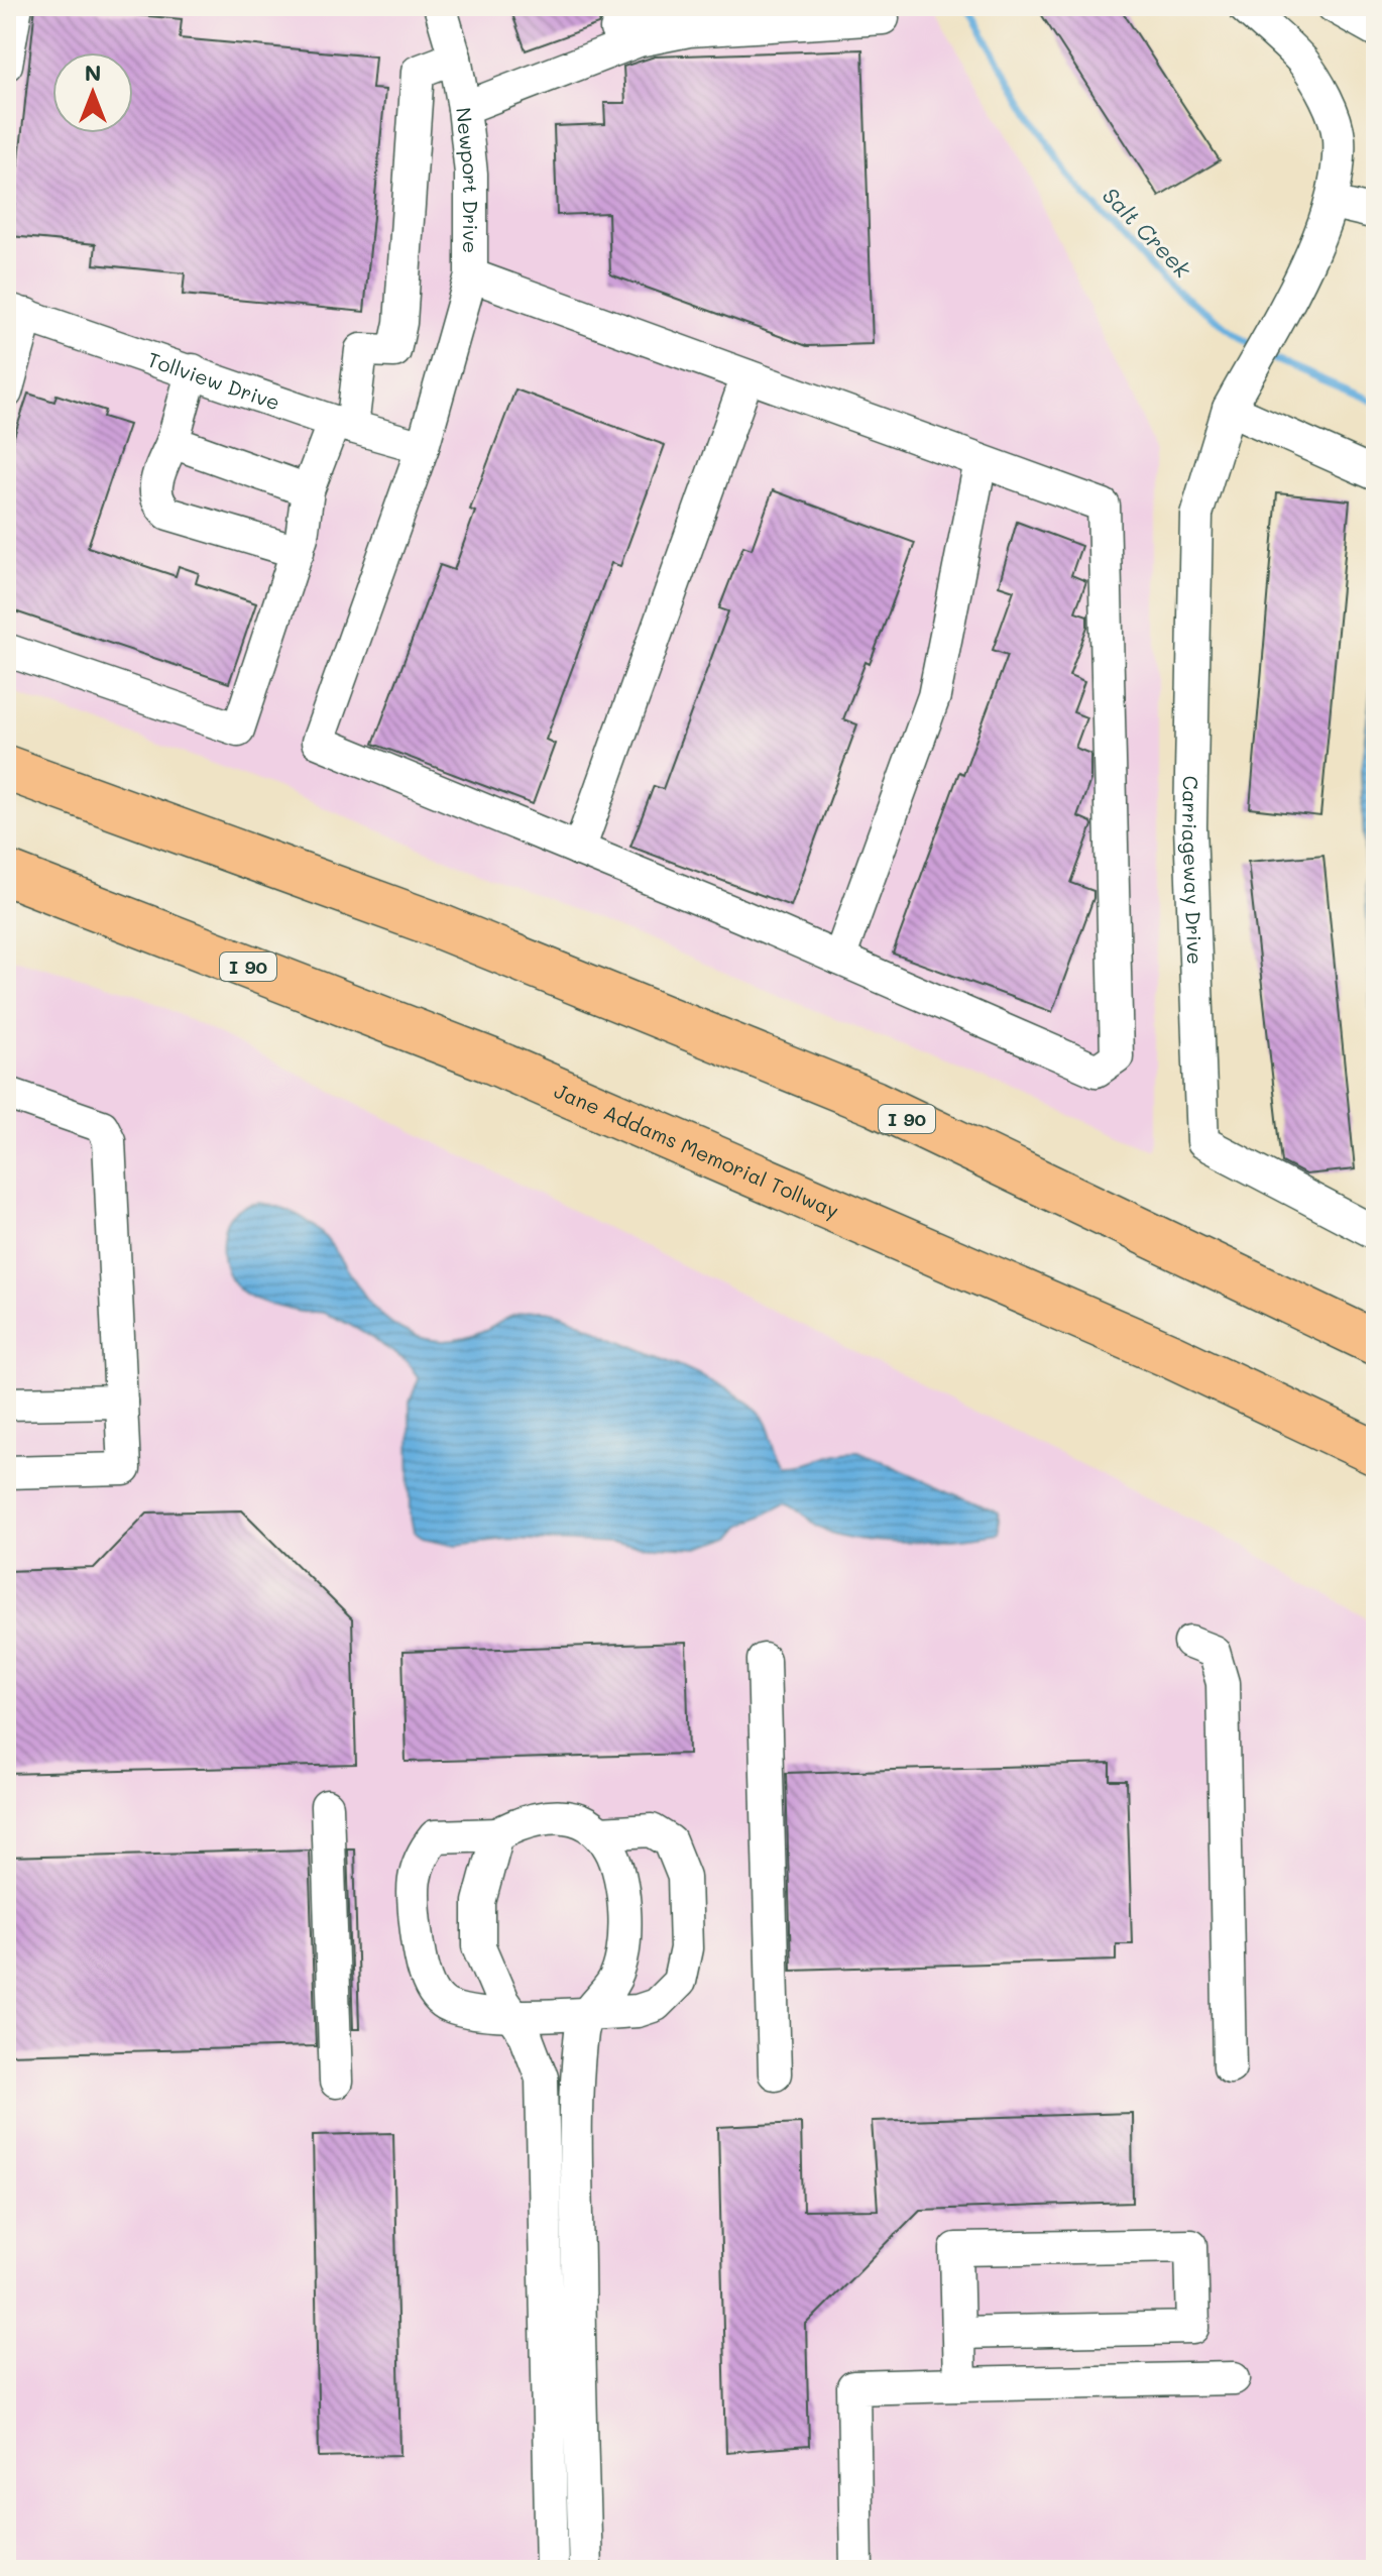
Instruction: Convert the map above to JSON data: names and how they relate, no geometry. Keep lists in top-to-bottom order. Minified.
{"streets":{"highway":["I 90","Jane Addams Memorial Tollway"],"street":["Newport Drive","Tollview Drive","Carriageway Drive"]},"crossings":[["Newport Drive","Tollview Drive"]],"water":["Salt Creek"],"north":"top"}
